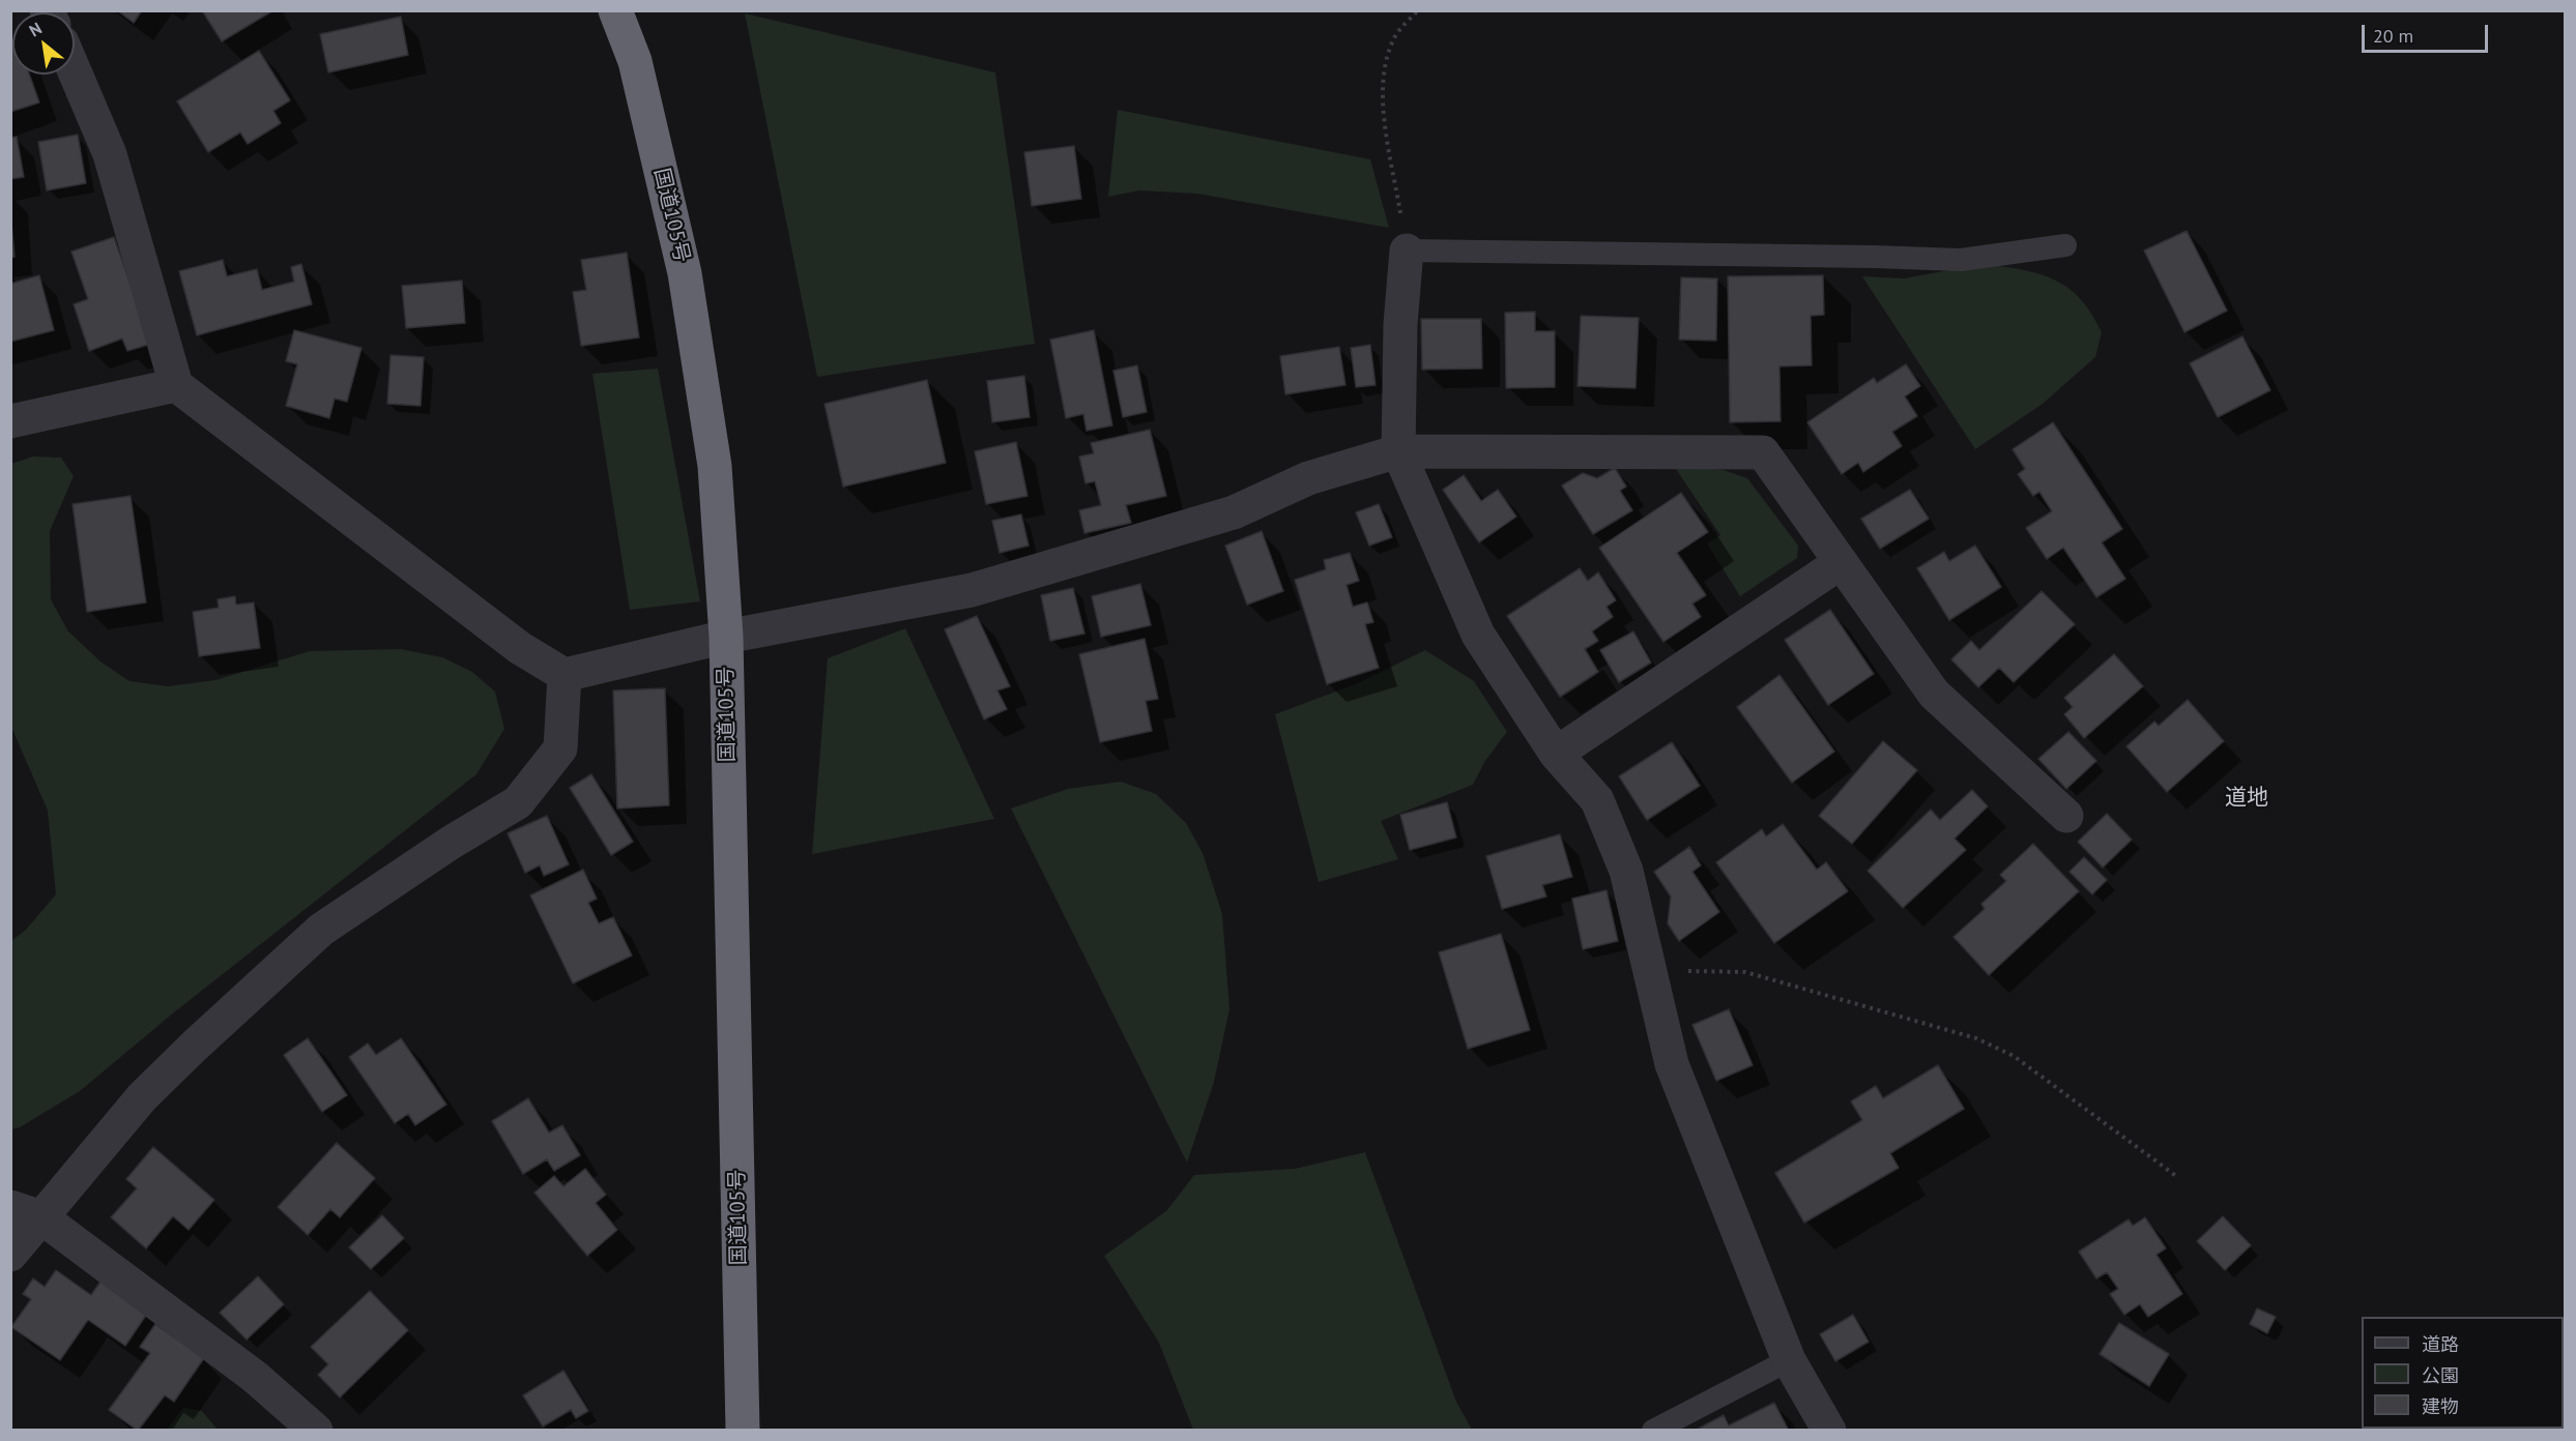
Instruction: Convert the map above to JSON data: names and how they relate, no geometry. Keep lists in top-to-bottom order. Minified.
{"streets":{"highway":["国道105号"]},"districts":["道地"],"legend":["道路","公園","建物"],"scale_bar":"20 m","north":"top left"}
